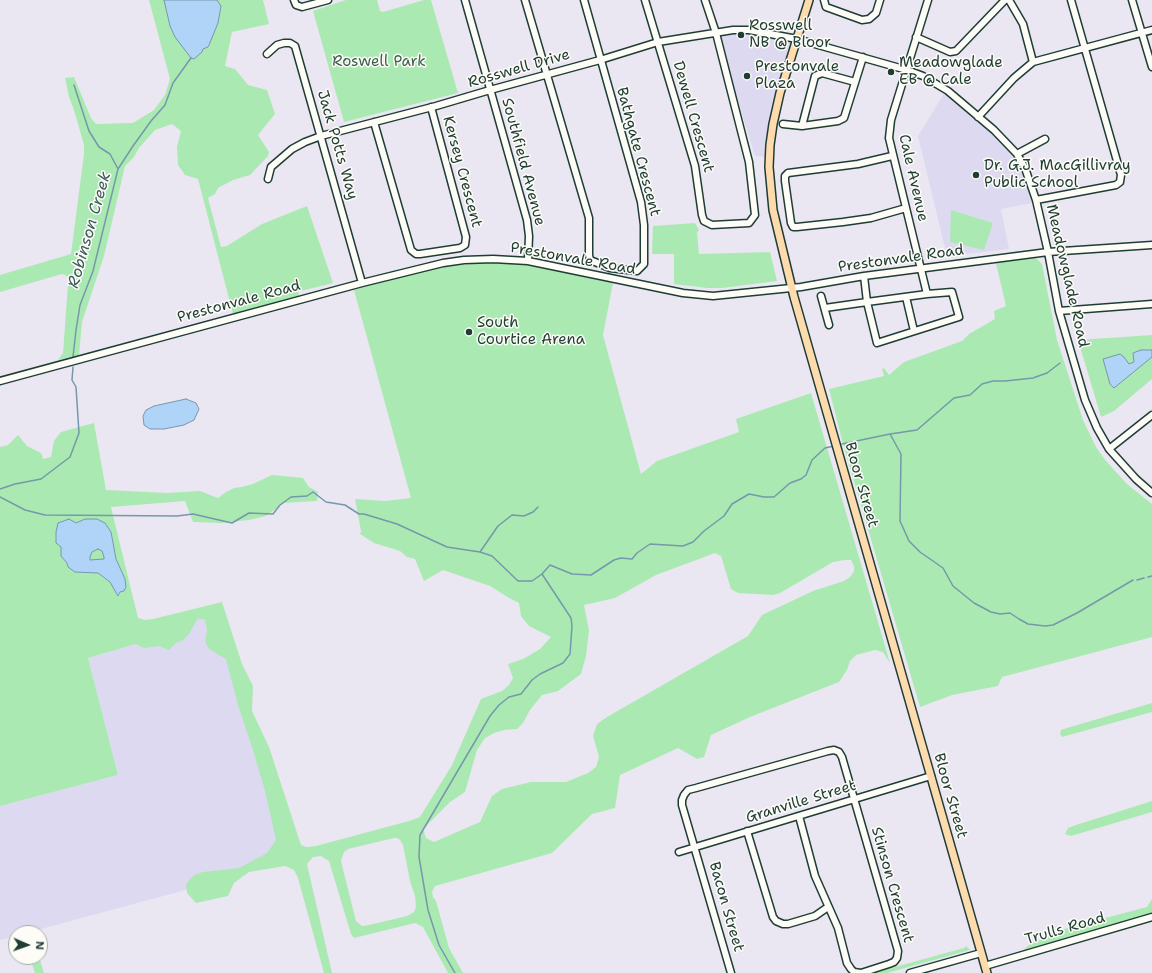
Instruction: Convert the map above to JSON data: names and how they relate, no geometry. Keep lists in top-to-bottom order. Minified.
{"streets":{"main road":["Bloor Street"],"street":["Rosswell Drive","Dewell Crescent","Jack Potts Way","Bathgate Crescent","Southfield Avenue","Kersey Crescent","Cale Avenue","Prestonvale Road","Meadowglade Road","Granville Street","Stinson Crescent","Bacon Street","Trulls Road"]},"crossings":[["Rosswell Drive","Dewell Crescent"],["Rosswell Drive","Jack Potts Way"],["Rosswell Drive","Bathgate Crescent"],["Rosswell Drive","Southfield Avenue"],["Rosswell Drive","Kersey Crescent"],["Rosswell Drive","Meadowglade Road"],["Rosswell Drive","Bloor Street"],["Jack Potts Way","Prestonvale Road"],["Southfield Avenue","Prestonvale Road"],["Cale Avenue","Prestonvale Road"],["Cale Avenue","Meadowglade Road"],["Prestonvale Road","Meadowglade Road"],["Prestonvale Road","Bloor Street"],["Meadowglade Road","Bloor Street"],["Bloor Street","Granville Street"],["Bloor Street","Trulls Road"],["Granville Street","Stinson Crescent"],["Granville Street","Bacon Street"],["Stinson Crescent","Bacon Street"]],"water":["Robinson Creek"],"parks":["Roswell Park"],"places":["Rosswell NB @ Bloor","Meadowglade EB @ Cale","Prestonvale Plaza","Dr. G.J. MacGillivray Public School","South Courtice Arena"],"north":"right"}
